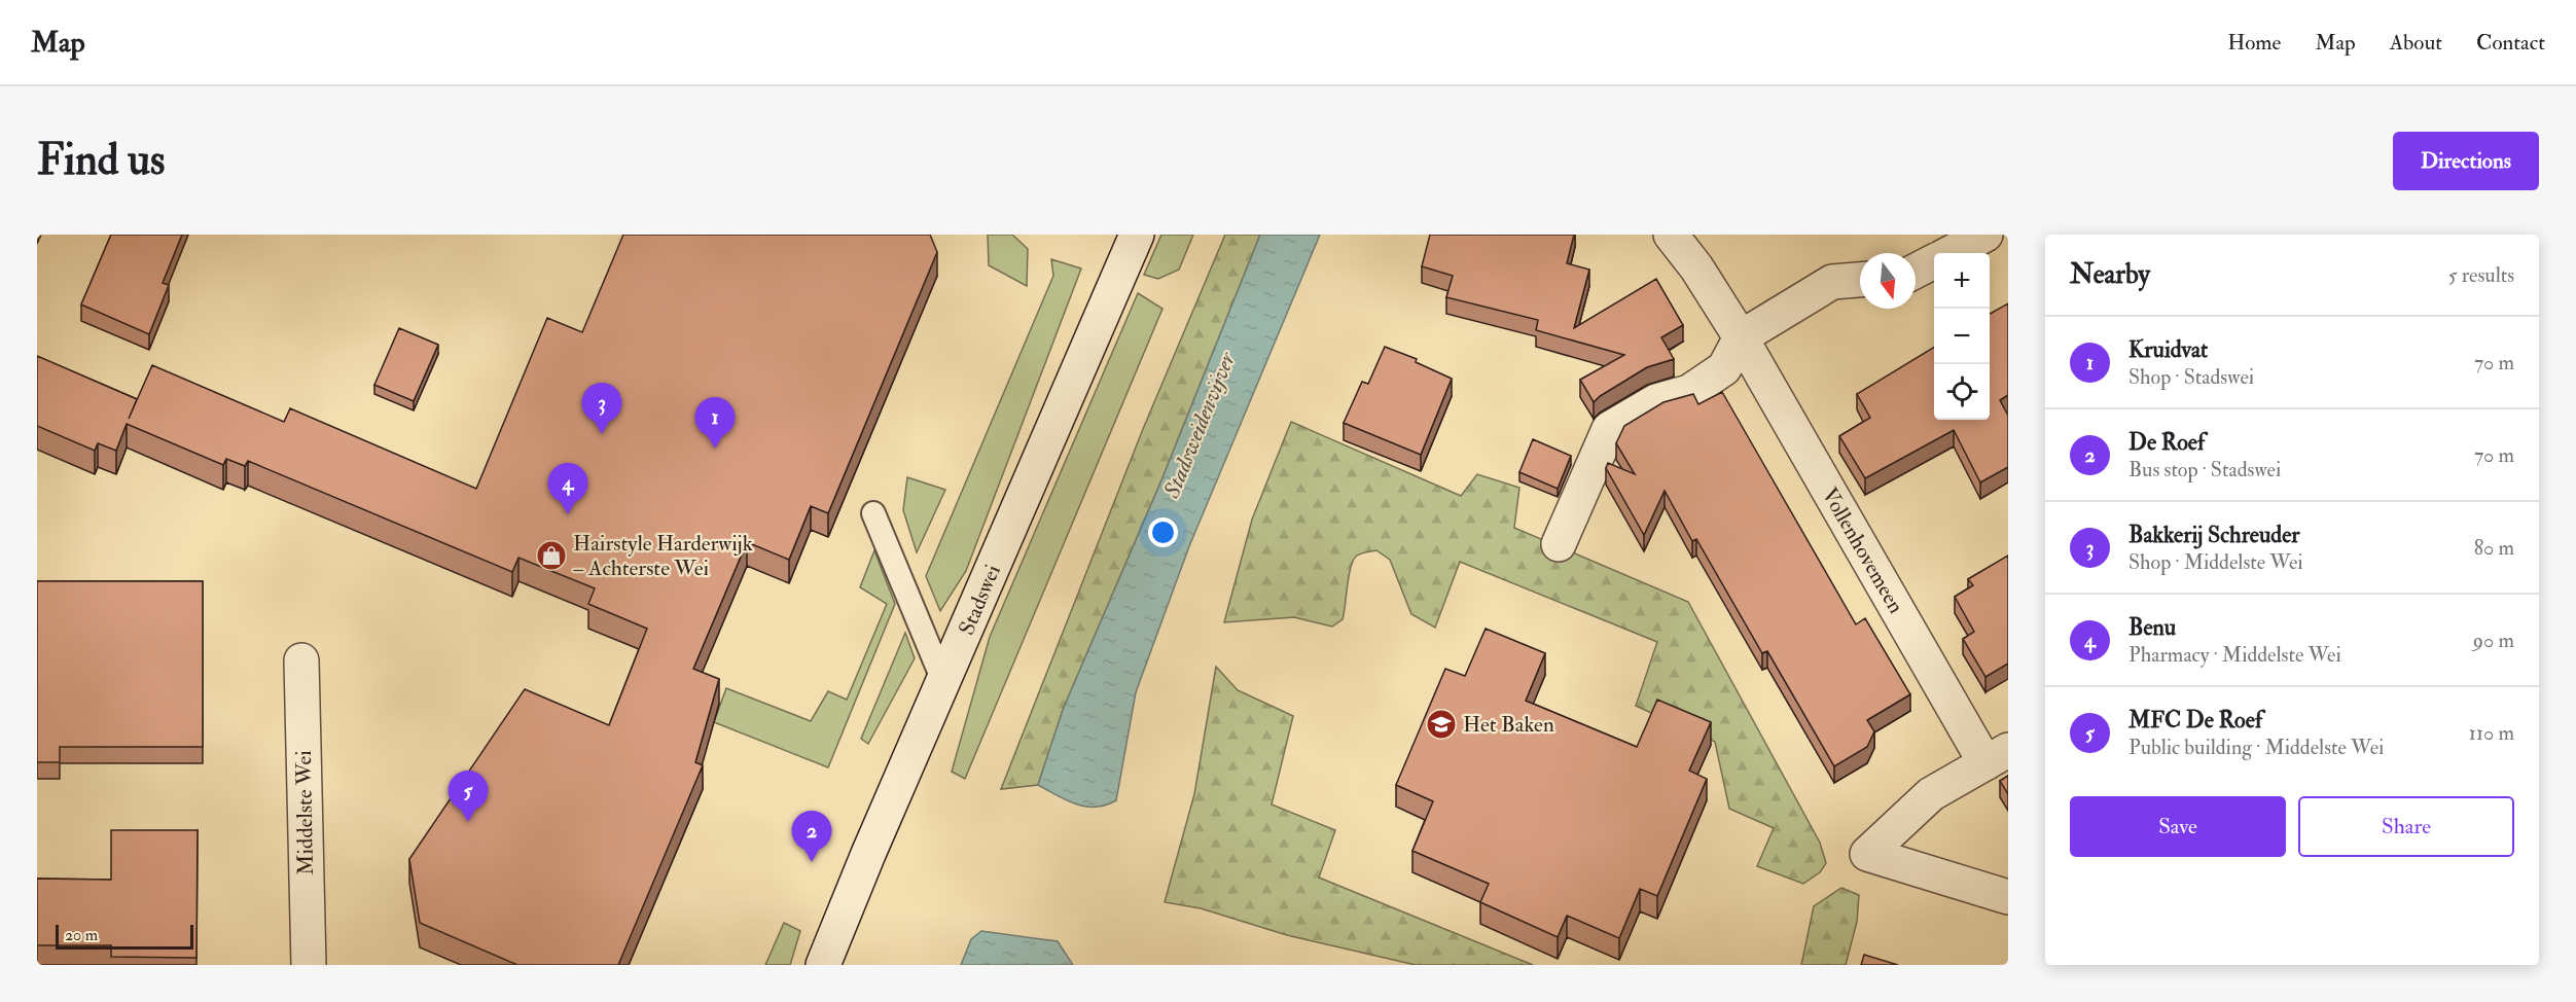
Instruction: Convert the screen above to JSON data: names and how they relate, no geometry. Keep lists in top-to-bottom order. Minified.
{"streets":{"street":["Vollenhovemeen","Stadswei","Middelste Wei"]},"water":["Stadsweidenvijver"],"places":{"shop":["Hairstyle Harderwijk – Achterste Wei"],"school or university":["Het Baken"]},"scale_bar":"20 m","north":"bottom","page":{"header":"Map","nav":["Home","Map","About","Contact"],"buttons":["Directions",["Save","Share"]],"title":"Find us","heading":["Nearby","5 results"],"map_buttons":["+","−"],"list":[{"mark":"1","name":"Kruidvat","note":"Shop · Stadswei","value":"70 m"},{"mark":"2","name":"De Roef","note":"Bus stop · Stadswei","value":"70 m"},{"mark":"3","name":"Bakkerij Schreuder","note":"Shop · Middelste Wei","value":"80 m"},{"mark":"4","name":"Benu","note":"Pharmacy · Middelste Wei","value":"90 m"},{"mark":"5","name":"MFC De Roef","note":"Public building · Middelste Wei","value":"110 m"}],"pins":["3","1","4","5","2"],"scale":"20 m"}}
